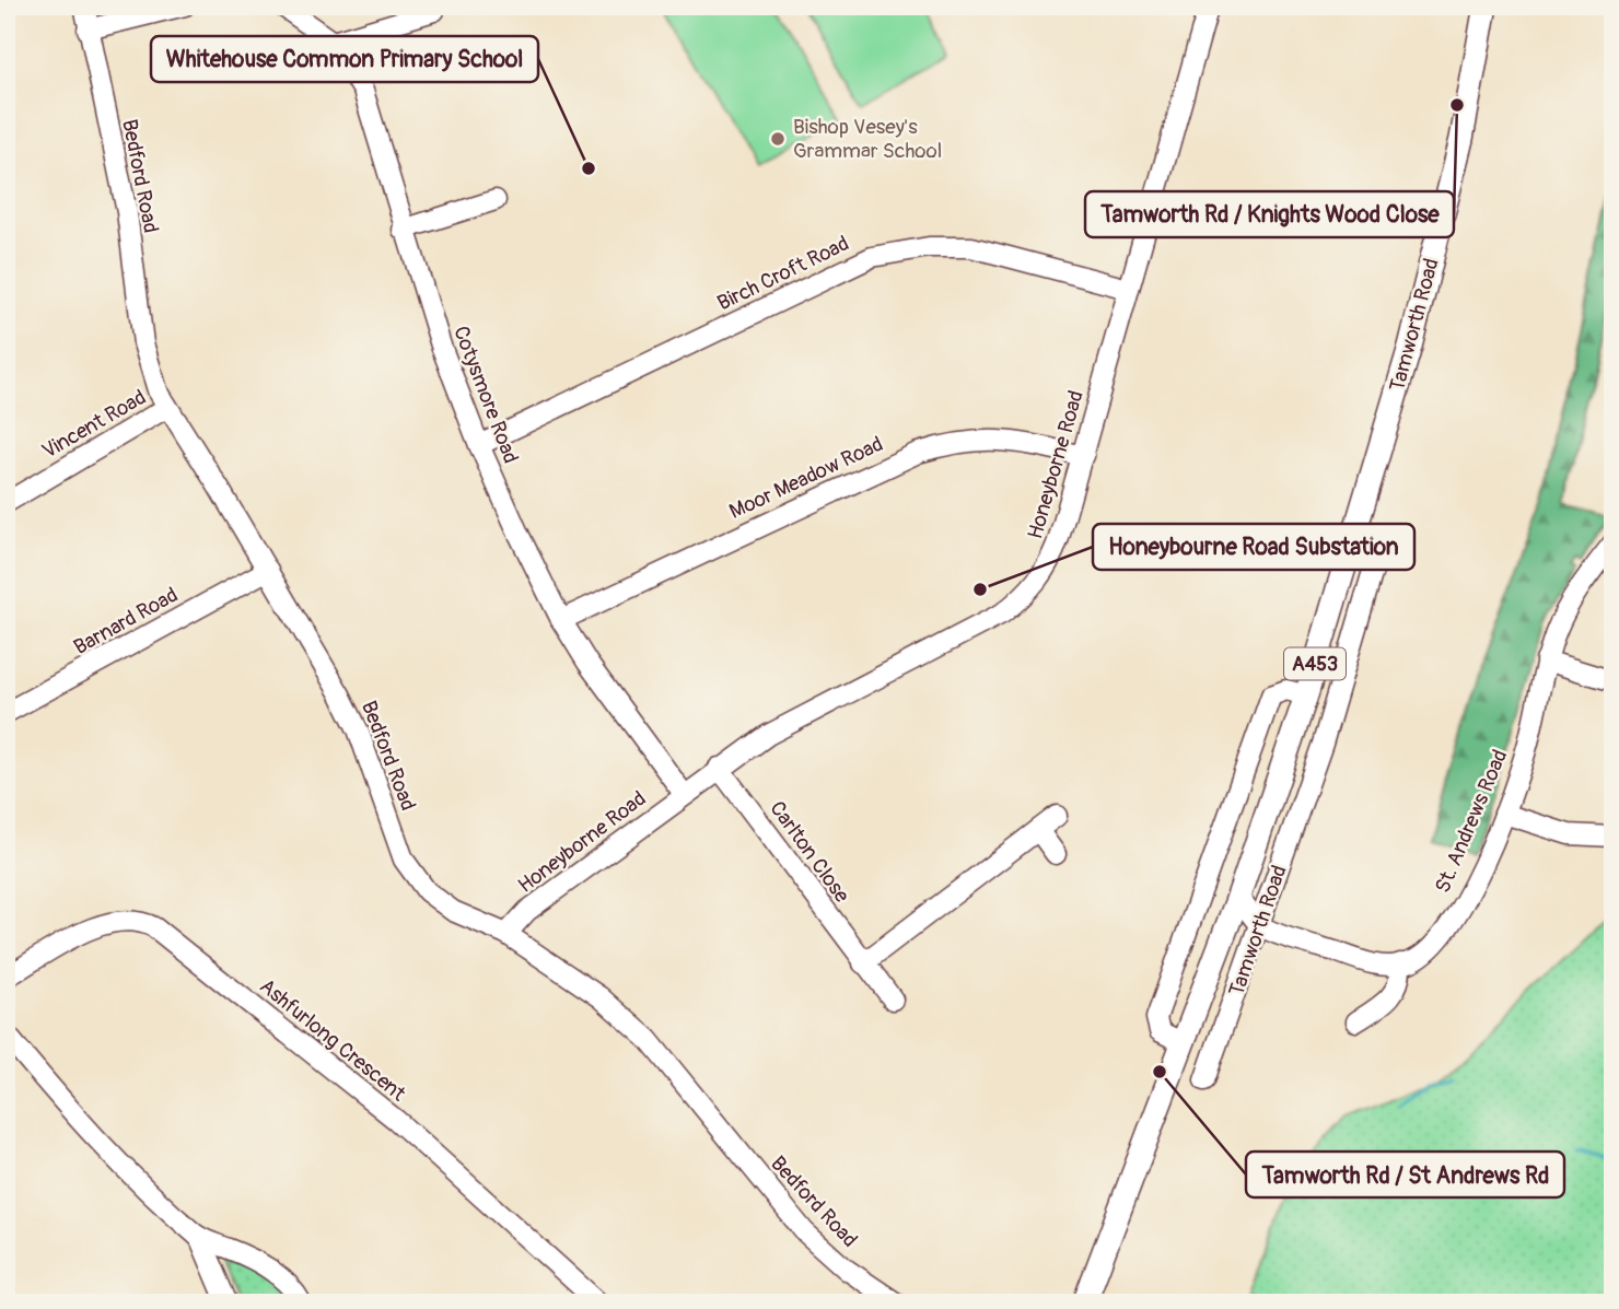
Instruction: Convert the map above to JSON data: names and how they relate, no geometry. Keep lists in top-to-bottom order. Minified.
{"streets":{"main road":["Tamworth Road","A453"],"street":["Bedford Road","Birch Croft Road","Cotysmore Road","Vincent Road","Honeyborne Road","Moor Meadow Road","Barnard Road","St. Andrews Road","Carlton Close","Ashfurlong Crescent"]},"crossings":[["Bedford Road","Vincent Road"],["Bedford Road","Honeyborne Road"],["Bedford Road","Barnard Road"],["Birch Croft Road","Cotysmore Road"],["Birch Croft Road","Honeyborne Road"],["Cotysmore Road","Honeyborne Road"],["Cotysmore Road","Moor Meadow Road"],["Honeyborne Road","Moor Meadow Road"],["Honeyborne Road","Carlton Close"]],"places":["Tamworth Rd / Knights Wood Close","Bishop Vesey's Grammar School","Whitehouse Common Primary School","Honeybourne Road Substation","Tamworth Rd / St Andrews Rd"]}
